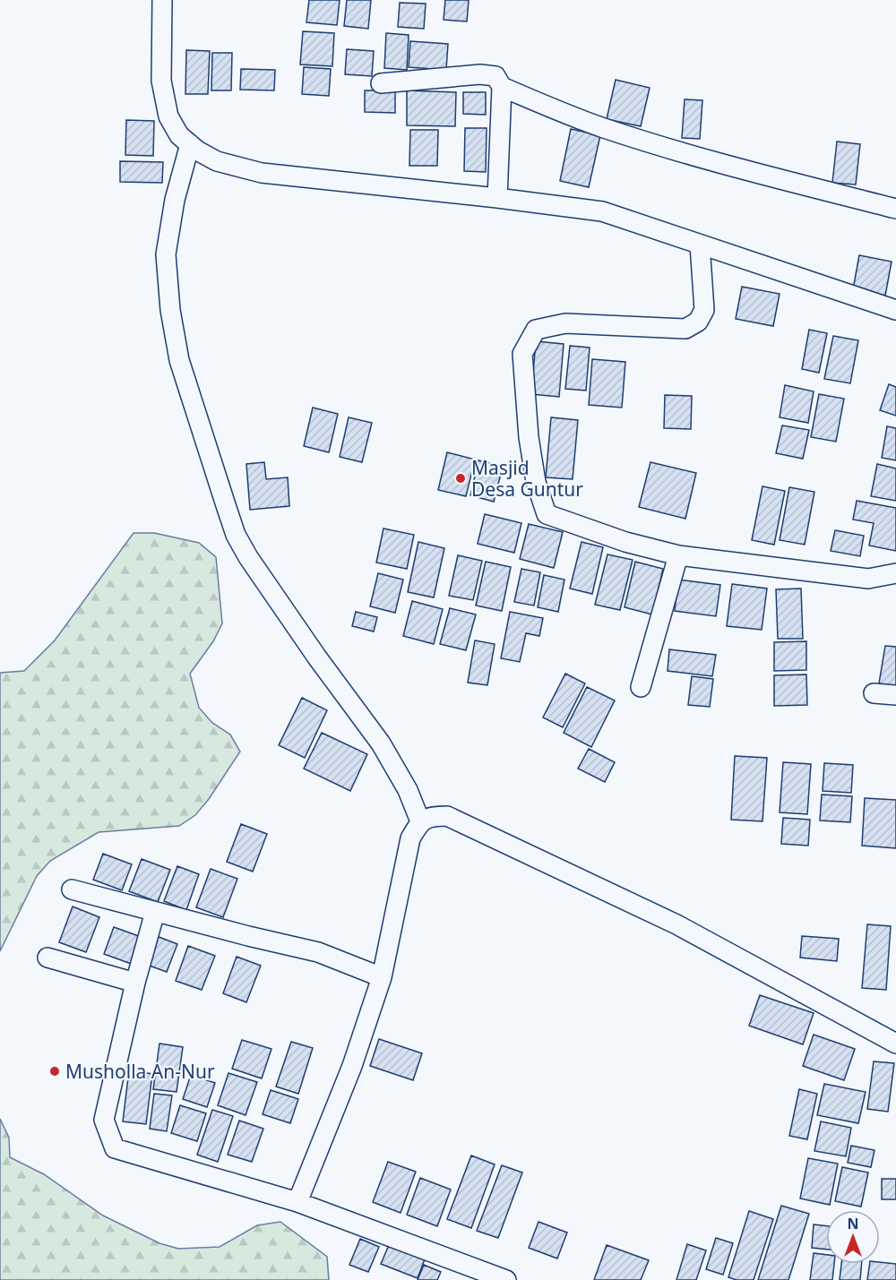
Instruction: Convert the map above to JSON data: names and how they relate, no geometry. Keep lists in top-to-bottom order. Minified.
{"places":["Masjid Desa Guntur","Musholla An-Nur"],"north":"top"}
